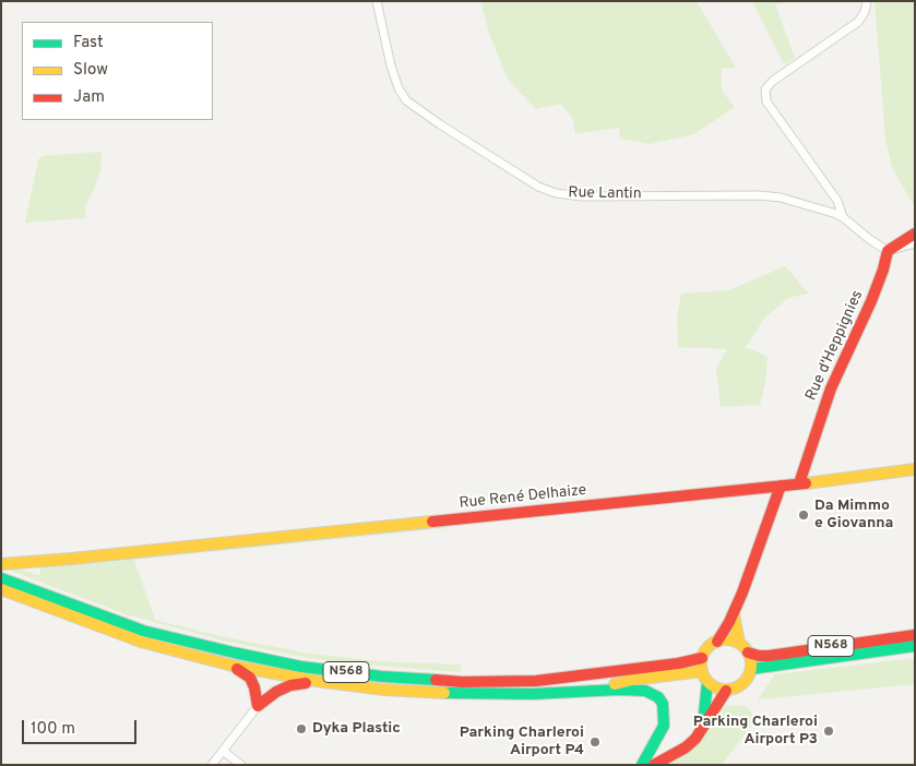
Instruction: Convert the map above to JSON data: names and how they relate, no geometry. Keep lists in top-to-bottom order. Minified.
{"streets":{"main road":["Rue d'Heppignies","Rue René Delhaize","N568"],"street":["Rue Lantin"]},"crossings":[["Rue Lantin","Rue d'Heppignies"],["Rue d'Heppignies","Rue René Delhaize"]],"places":["Da Mimmo e Giovanna","Dyka Plastic","Parking Charleroi Airport P3","Parking Charleroi Airport P4"],"legend":["Fast","Slow","Jam"],"scale_bar":"100 m"}
